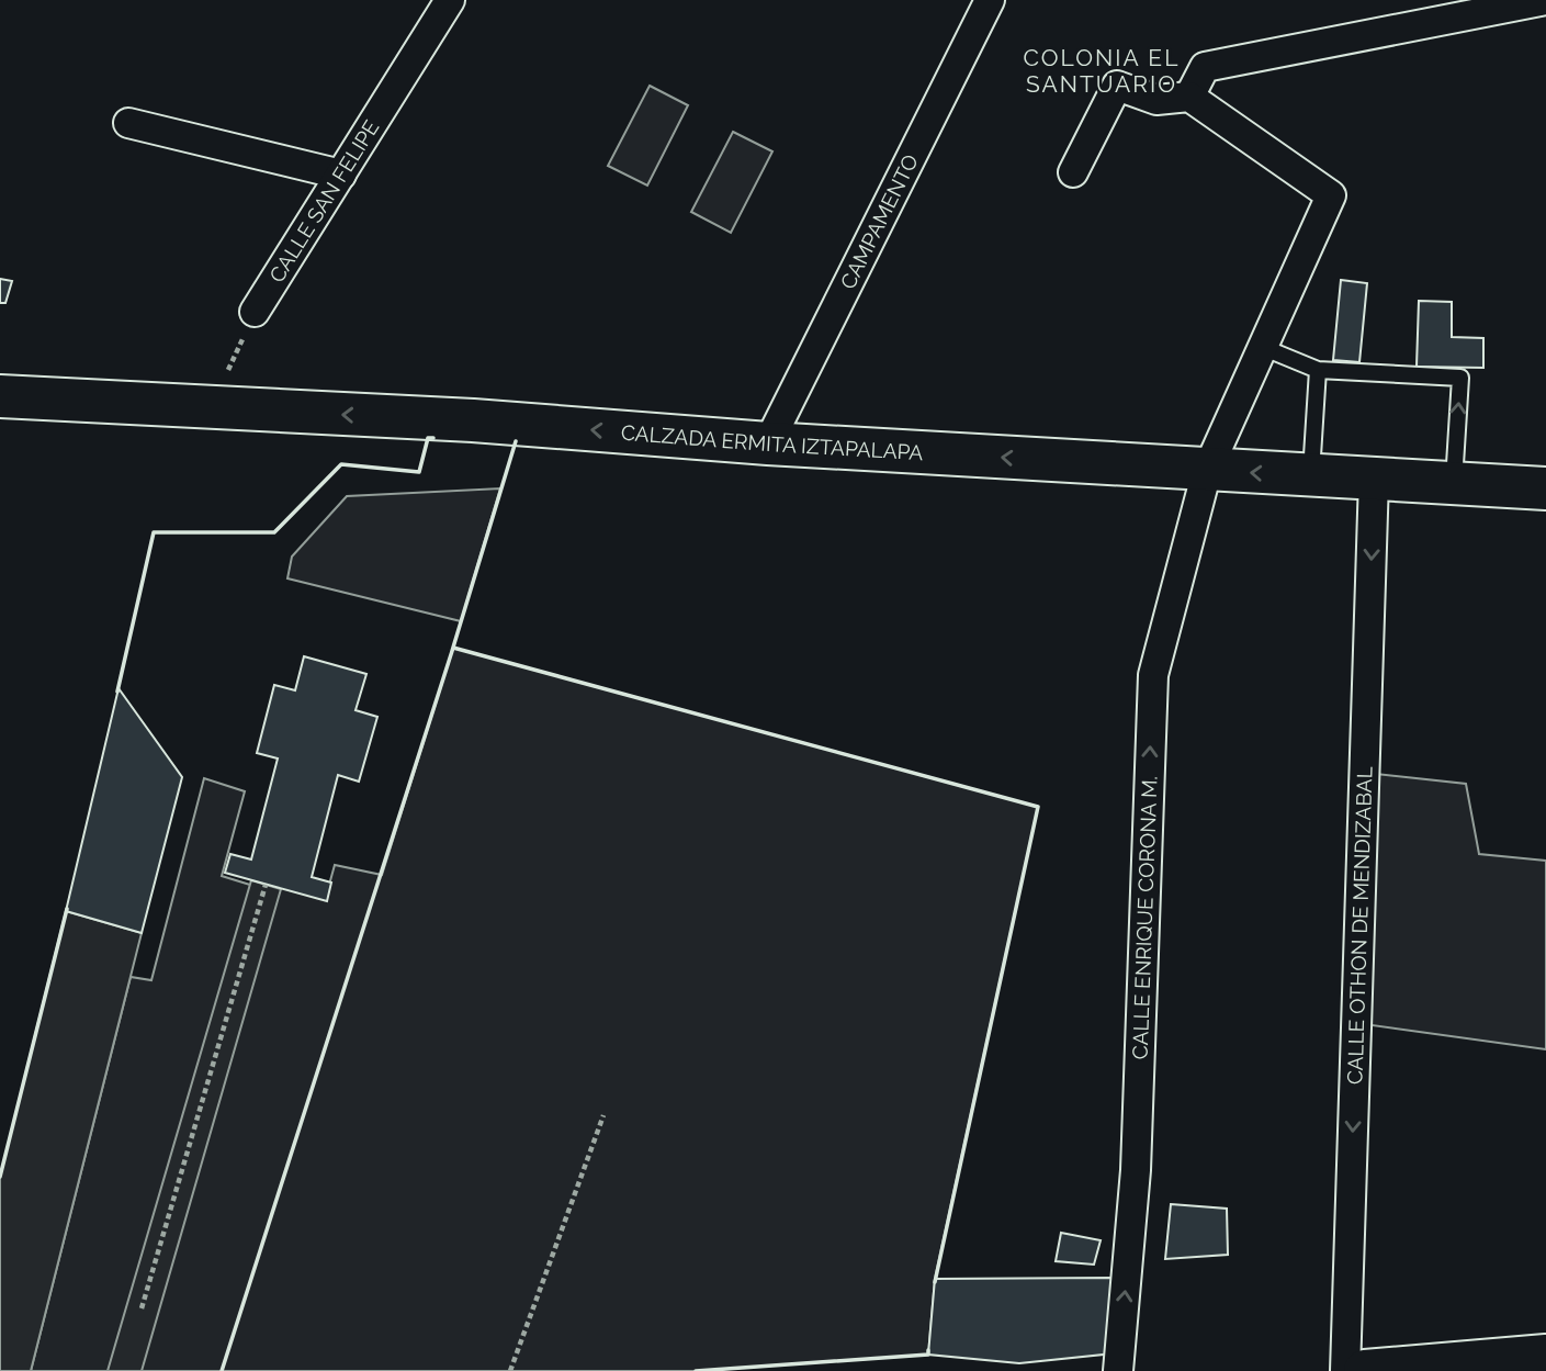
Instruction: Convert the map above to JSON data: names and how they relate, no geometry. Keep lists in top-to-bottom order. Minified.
{"streets":{"main road":["CALZADA ERMITA IZTAPALAPA"],"street":["CALLE SAN FELIPE","CAMPAMENTO","CALLE ENRIQUE CORONA M.","CALLE OTHON DE MENDIZABAL"]},"crossings":[["CAMPAMENTO","CALZADA ERMITA IZTAPALAPA"],["CALZADA ERMITA IZTAPALAPA","CALLE ENRIQUE CORONA M."],["CALZADA ERMITA IZTAPALAPA","CALLE OTHON DE MENDIZABAL"]],"one_way":["CALZADA ERMITA IZTAPALAPA","CALLE ENRIQUE CORONA M.","CALLE OTHON DE MENDIZABAL"],"districts":["COLONIA EL SANTUARIO"]}
